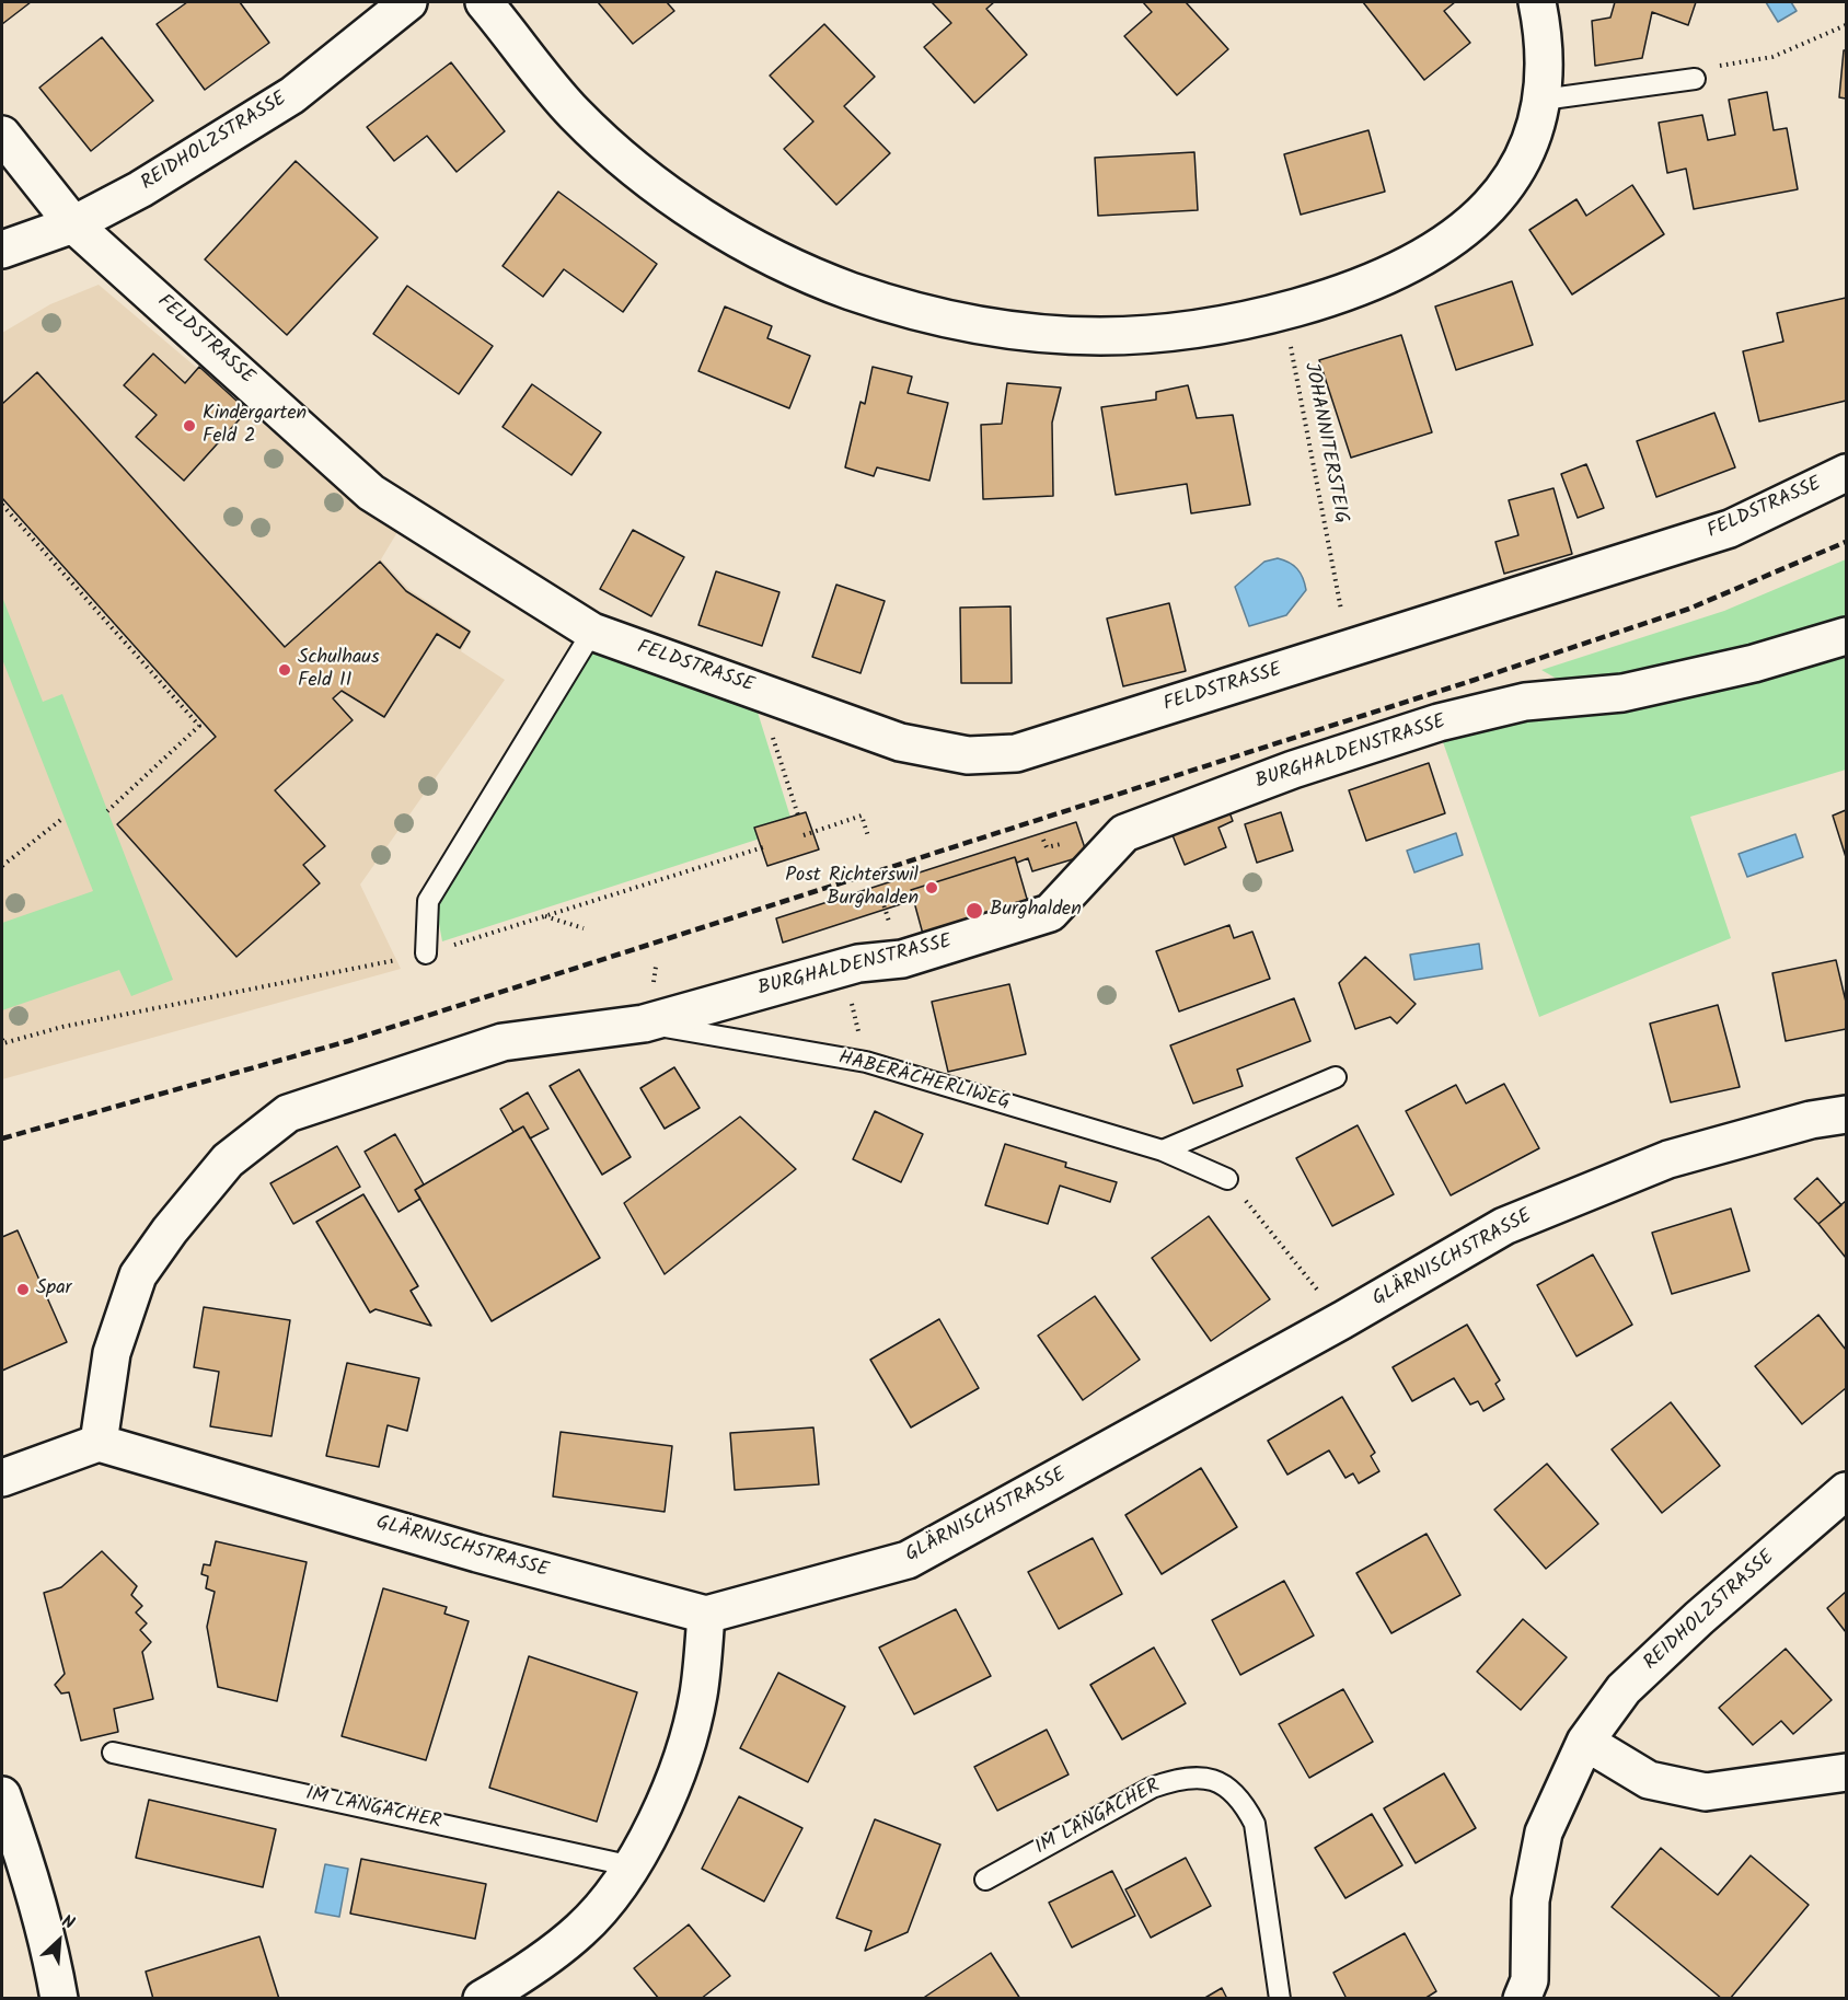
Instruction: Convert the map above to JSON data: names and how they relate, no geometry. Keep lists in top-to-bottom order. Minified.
{"streets":{"street":["REIDHOLZSTRASSE","FELDSTRASSE","BURGHALDENSTRASSE","GLÄRNISCHSTRASSE"],"lane":["HABERÄCHERLIWEG","IM LANGACHER"],"path":["JOHANNITERSTEIG"]},"crossings":[["REIDHOLZSTRASSE","FELDSTRASSE"],["BURGHALDENSTRASSE","HABERÄCHERLIWEG"],["BURGHALDENSTRASSE","GLÄRNISCHSTRASSE"]],"places":["Kindergarten Feld 2","Schulhaus Feld II","Post Richterswil Burghalden","Burghalden","Spar"],"north":"top right"}
